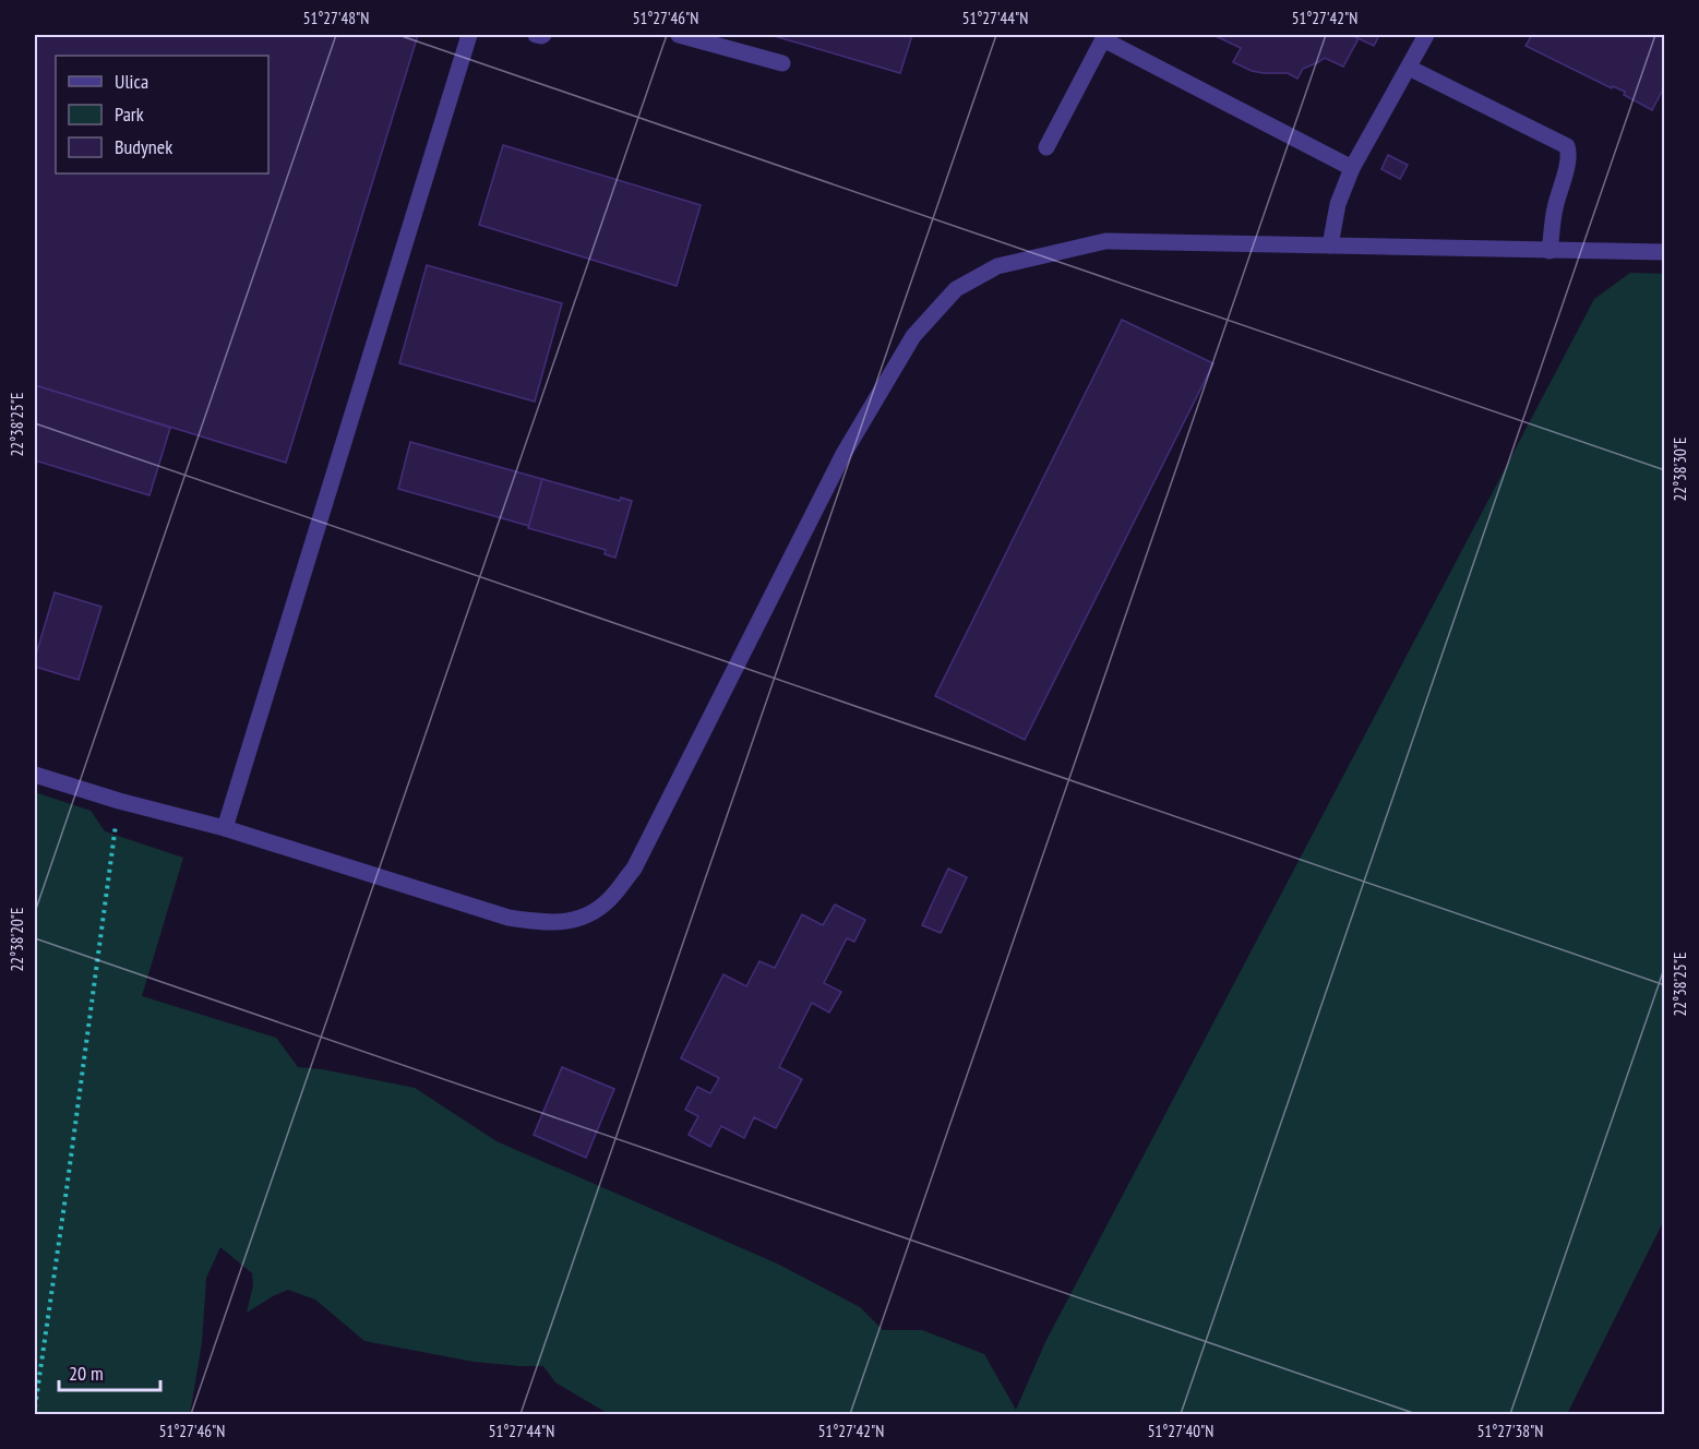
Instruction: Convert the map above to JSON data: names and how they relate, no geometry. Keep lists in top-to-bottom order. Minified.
{"legend":["Ulica","Park","Budynek"],"scale_bar":"20 m","coordinates":["51°27'48\"N","51°27'46\"N","51°27'44\"N","51°27'42\"N","22°38'25\"E","22°38'30\"E","22°38'20\"E","51°27'40\"N","51°27'38\"N"]}
